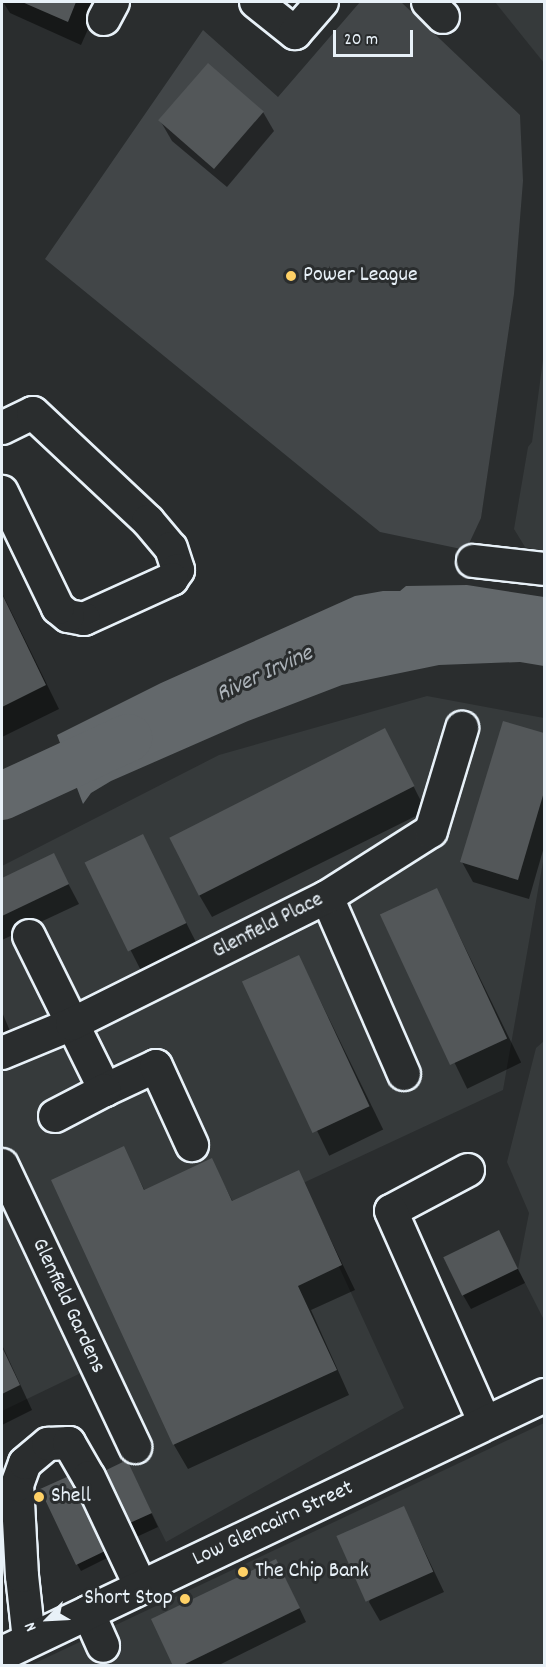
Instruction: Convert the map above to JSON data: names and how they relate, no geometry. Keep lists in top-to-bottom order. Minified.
{"streets":{"main road":["Low Glencairn Street"],"street":["Glenfield Place","Glenfield Gardens"]},"water":["River Irvine"],"places":["Power League","Shell","The Chip Bank","Short Stop"],"scale_bar":"20 m","north":"bottom left"}
